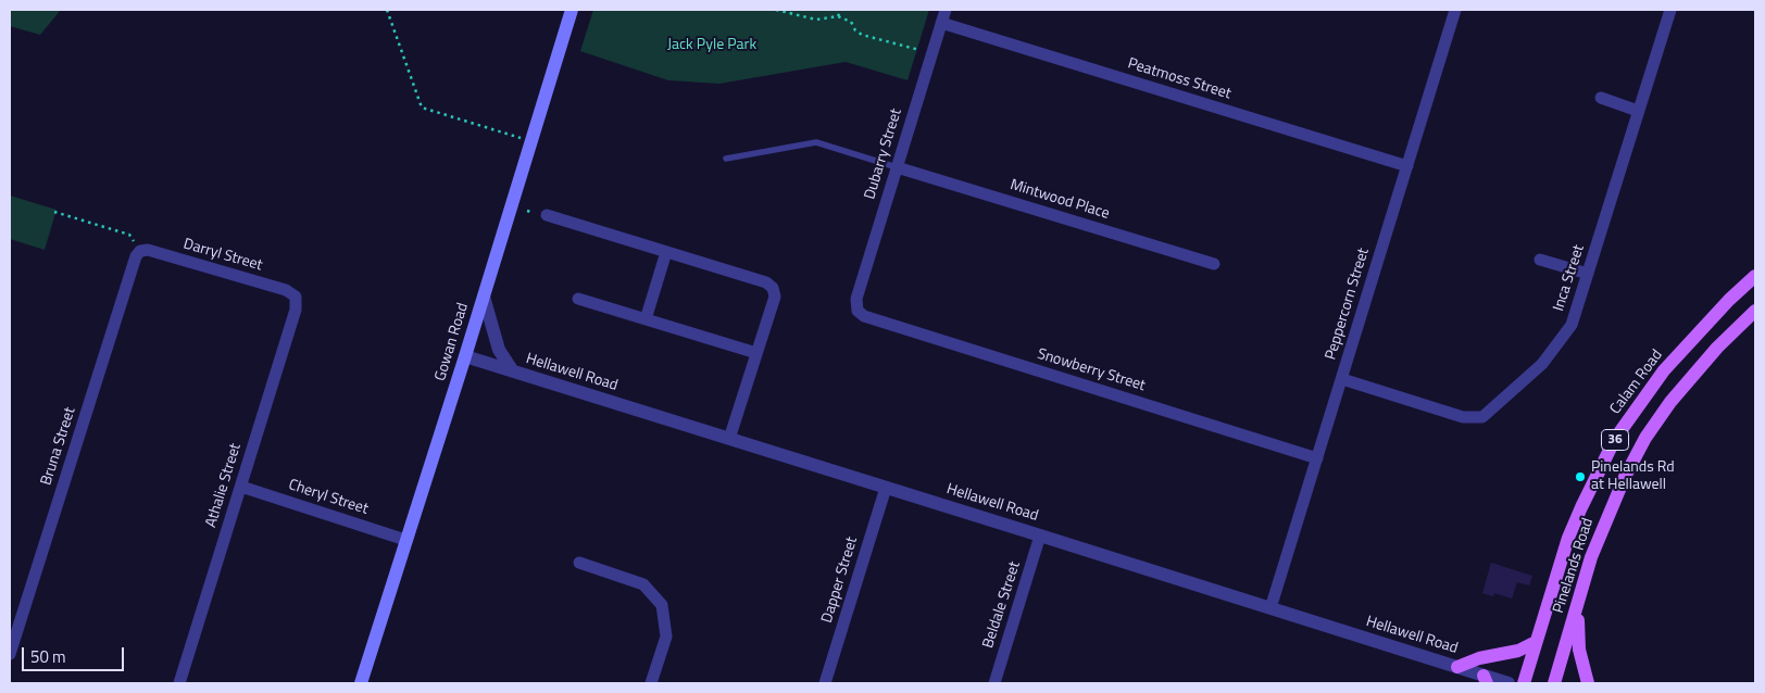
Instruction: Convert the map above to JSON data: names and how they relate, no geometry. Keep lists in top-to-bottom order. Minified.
{"streets":{"main road":["Gowan Road","Calam Road","36","Pinelands Road"],"street":["Peatmoss Street","Dubarry Street","Mintwood Place","Darryl Street","Inca Street","Peppercorn Street","Snowberry Street","Hellawell Road","Bruna Street","Athalie Street","Cheryl Street","Dapper Street","Beldale Street"]},"crossings":[["Peatmoss Street","Dubarry Street"],["Peatmoss Street","Peppercorn Street"],["Dubarry Street","Mintwood Place"],["Dubarry Street","Snowberry Street"],["Darryl Street","Bruna Street"],["Darryl Street","Athalie Street"],["Inca Street","Peppercorn Street"],["Peppercorn Street","Snowberry Street"],["Peppercorn Street","Hellawell Road"],["Gowan Road","Hellawell Road"],["Gowan Road","Cheryl Street"],["Hellawell Road","Dapper Street"],["Hellawell Road","Beldale Street"],["Athalie Street","Cheryl Street"]],"parks":["Jack Pyle Park"],"places":["Pinelands Rd at Hellawell"],"scale_bar":"50 m"}
